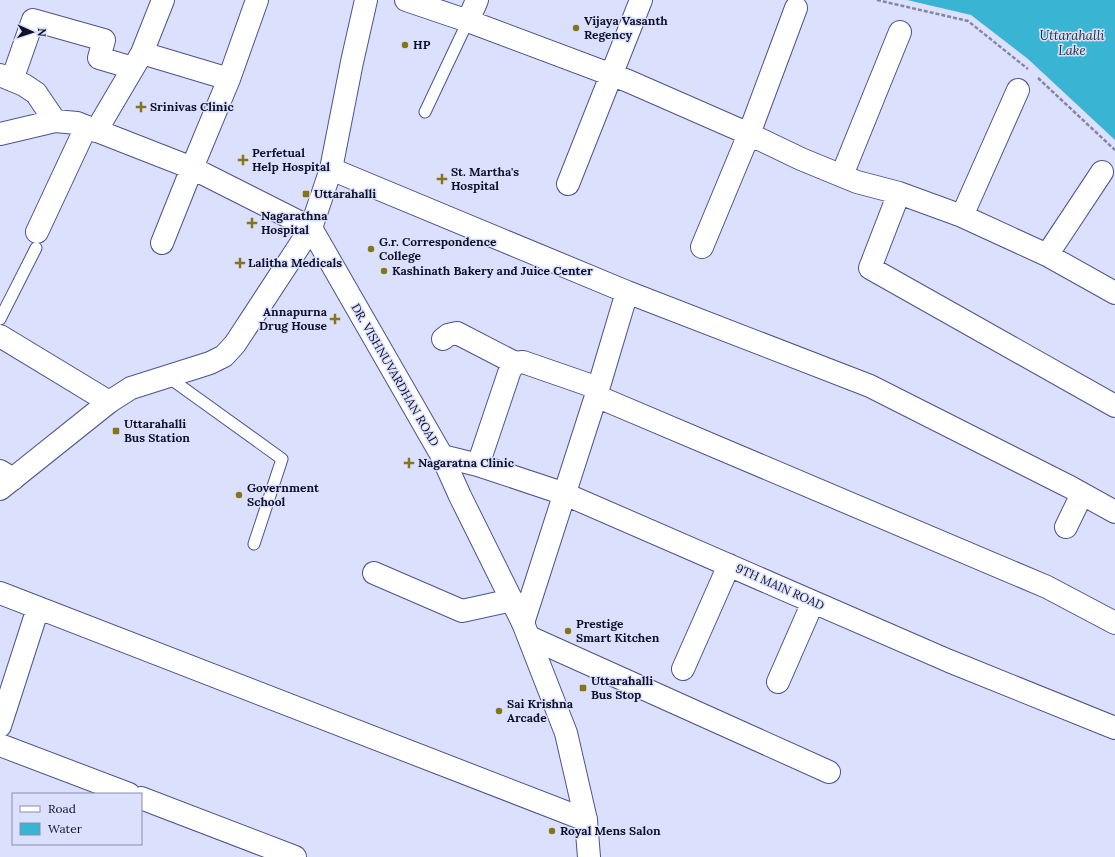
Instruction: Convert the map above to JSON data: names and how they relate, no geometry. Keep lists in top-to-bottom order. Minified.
{"streets":{"street":["DR. VISHNUVARDHAN ROAD","9TH MAIN ROAD"]},"crossings":[["DR. VISHNUVARDHAN ROAD","9TH MAIN ROAD"]],"water":["Uttarahalli Lake"],"places":{"other":["Vijaya Vasanth Regency","HP","G.r. Correspondence College","Kashinath Bakery and Juice Center","Government School","Prestige Smart Kitchen","Sai Krishna Arcade","Royal Mens Salon"],"health":["Srinivas Clinic","Perfetual Help Hospital","St. Martha's Hospital","Nagarathna Hospital","Lalitha Medicals","Annapurna Drug House","Nagaratna Clinic"],"transit":["Uttarahalli","Uttarahalli Bus Station","Uttarahalli Bus Stop"]},"legend":["Road","Water"],"north":"right"}
